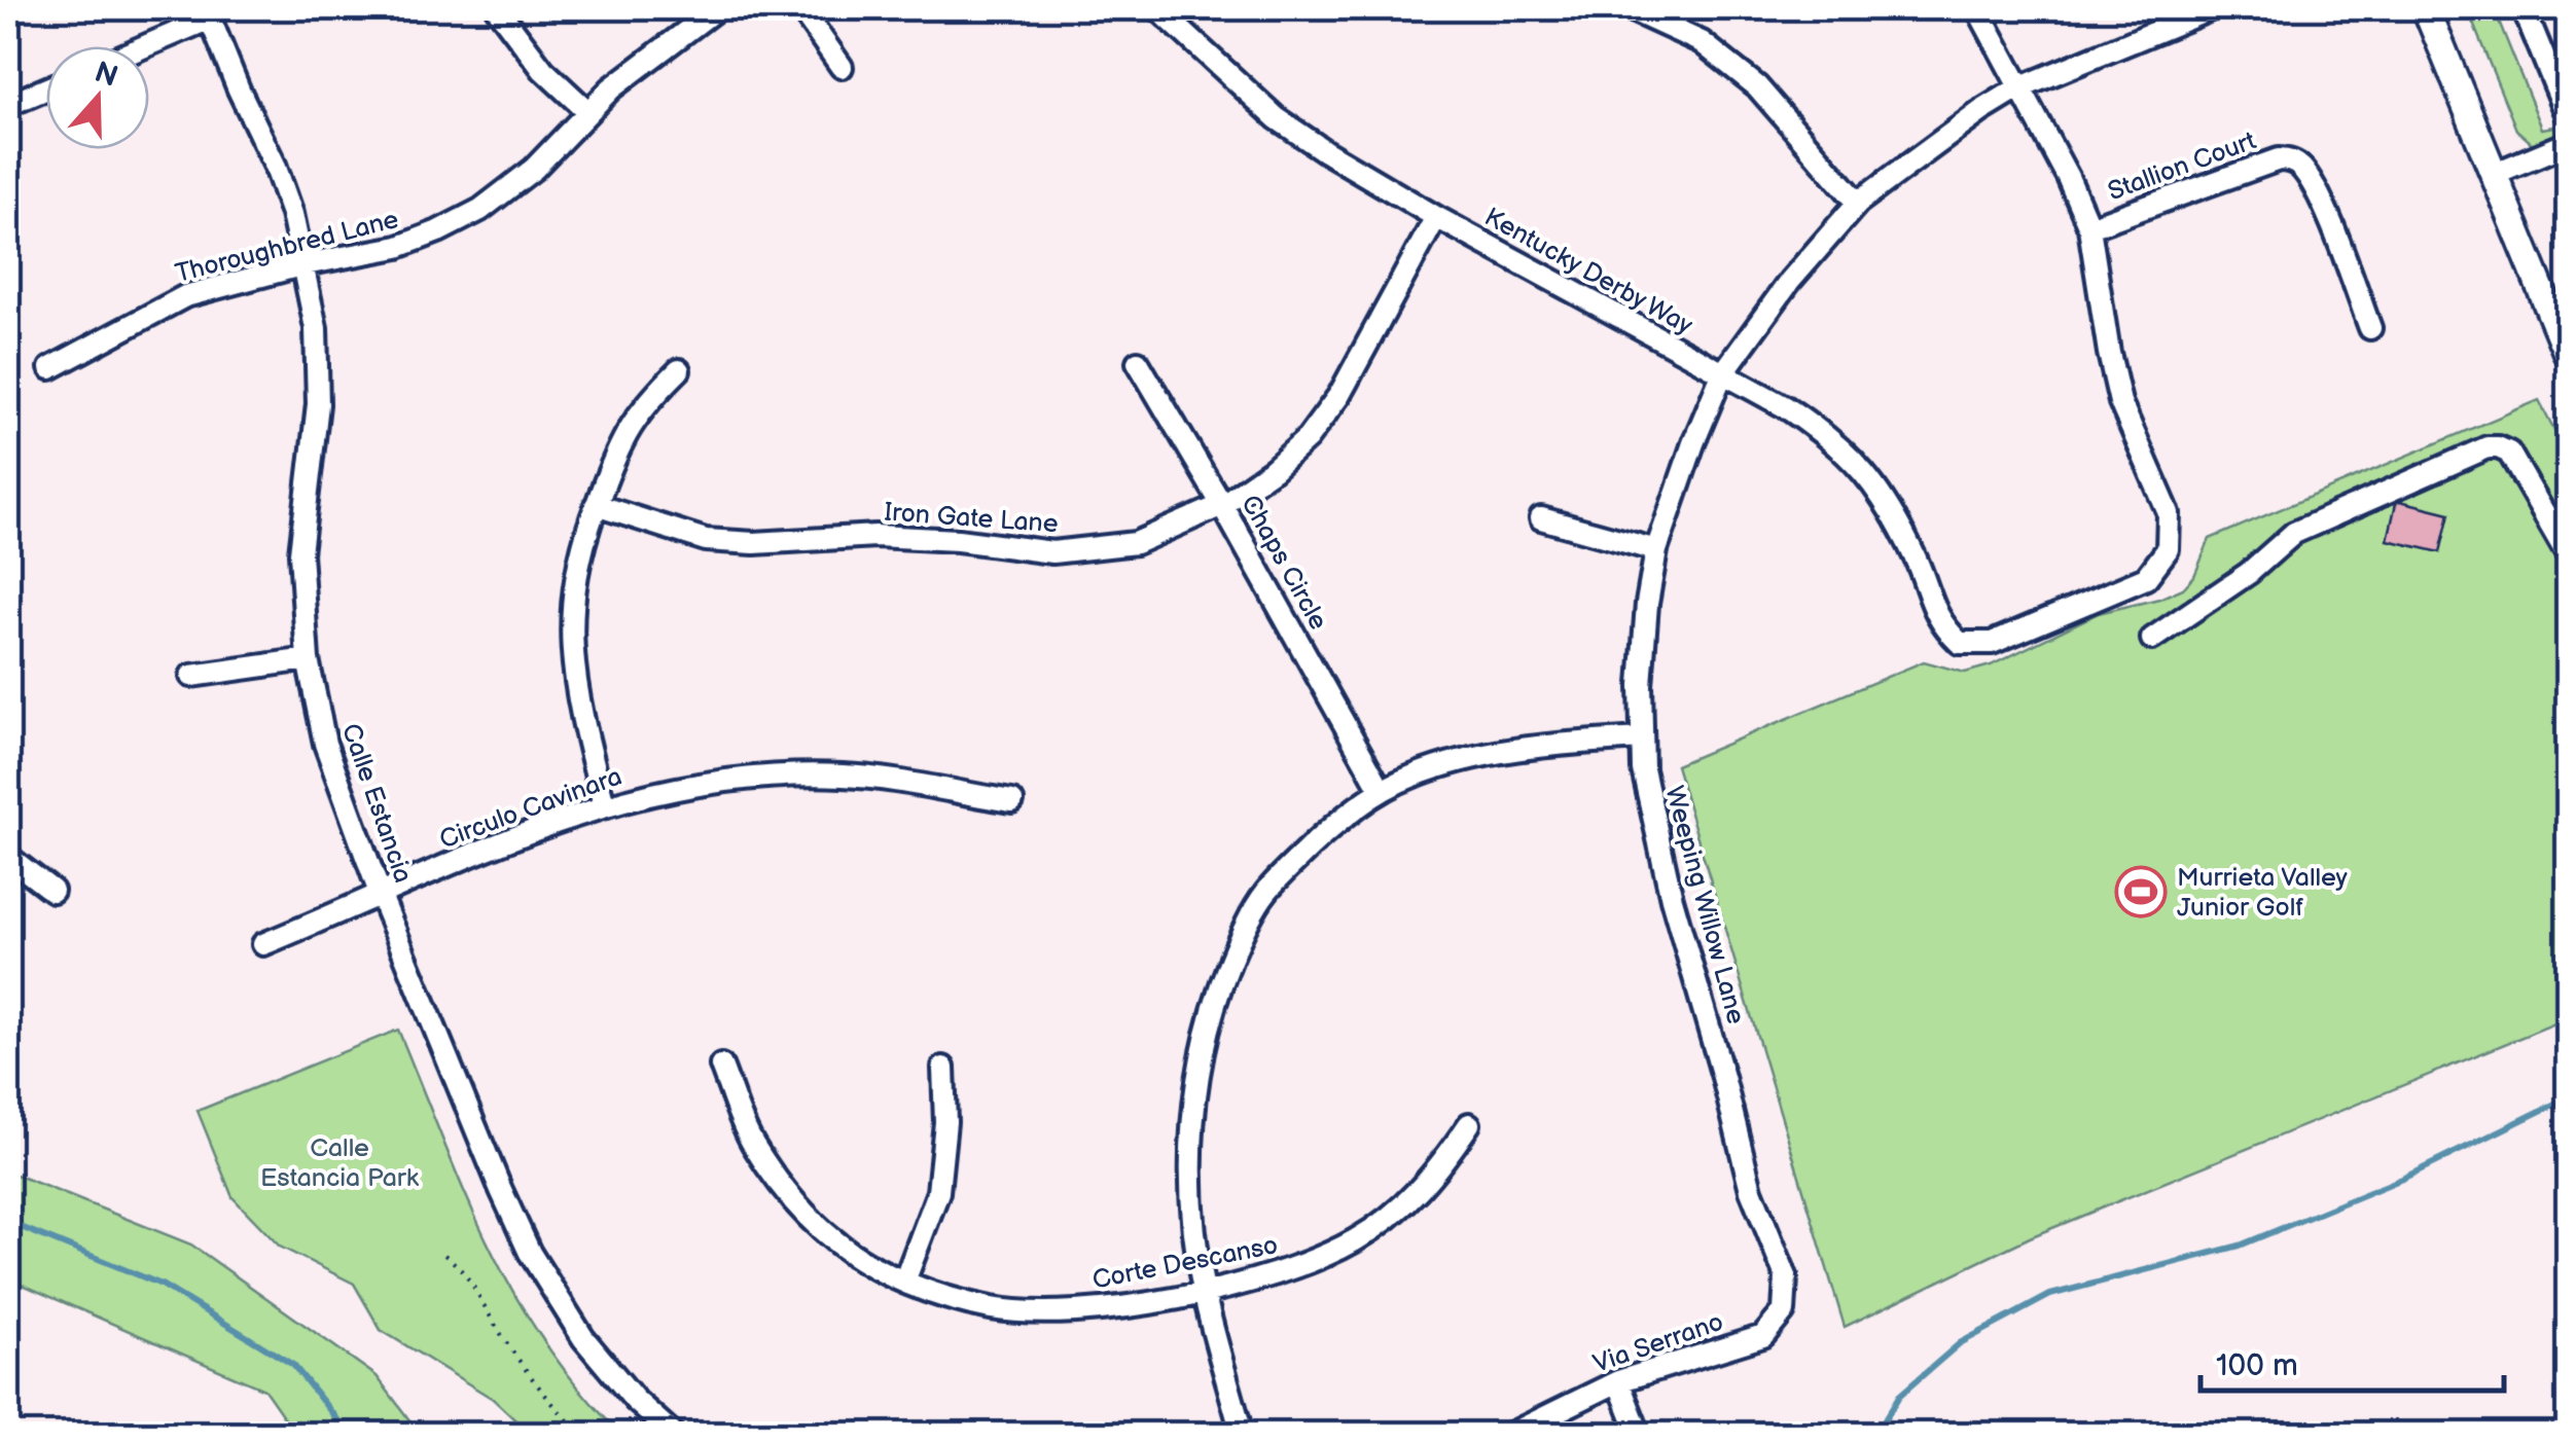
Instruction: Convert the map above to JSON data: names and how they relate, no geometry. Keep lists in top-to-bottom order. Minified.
{"streets":{"street":["Stallion Court","Thoroughbred Lane","Kentucky Derby Way","Iron Gate Lane","Chaps Circle","Calle Estancia","Circulo Cavinara","Weeping Willow Lane","Corte Descanso","Via Serrano"]},"crossings":[["Stallion Court","Kentucky Derby Way"],["Thoroughbred Lane","Calle Estancia"],["Kentucky Derby Way","Iron Gate Lane"],["Kentucky Derby Way","Weeping Willow Lane"],["Iron Gate Lane","Chaps Circle"],["Calle Estancia","Circulo Cavinara"],["Weeping Willow Lane","Via Serrano"]],"parks":["Calle Estancia Park"],"places":{"sports":["Murrieta Valley Junior Golf"]},"scale_bar":"100 m","north":"top"}
